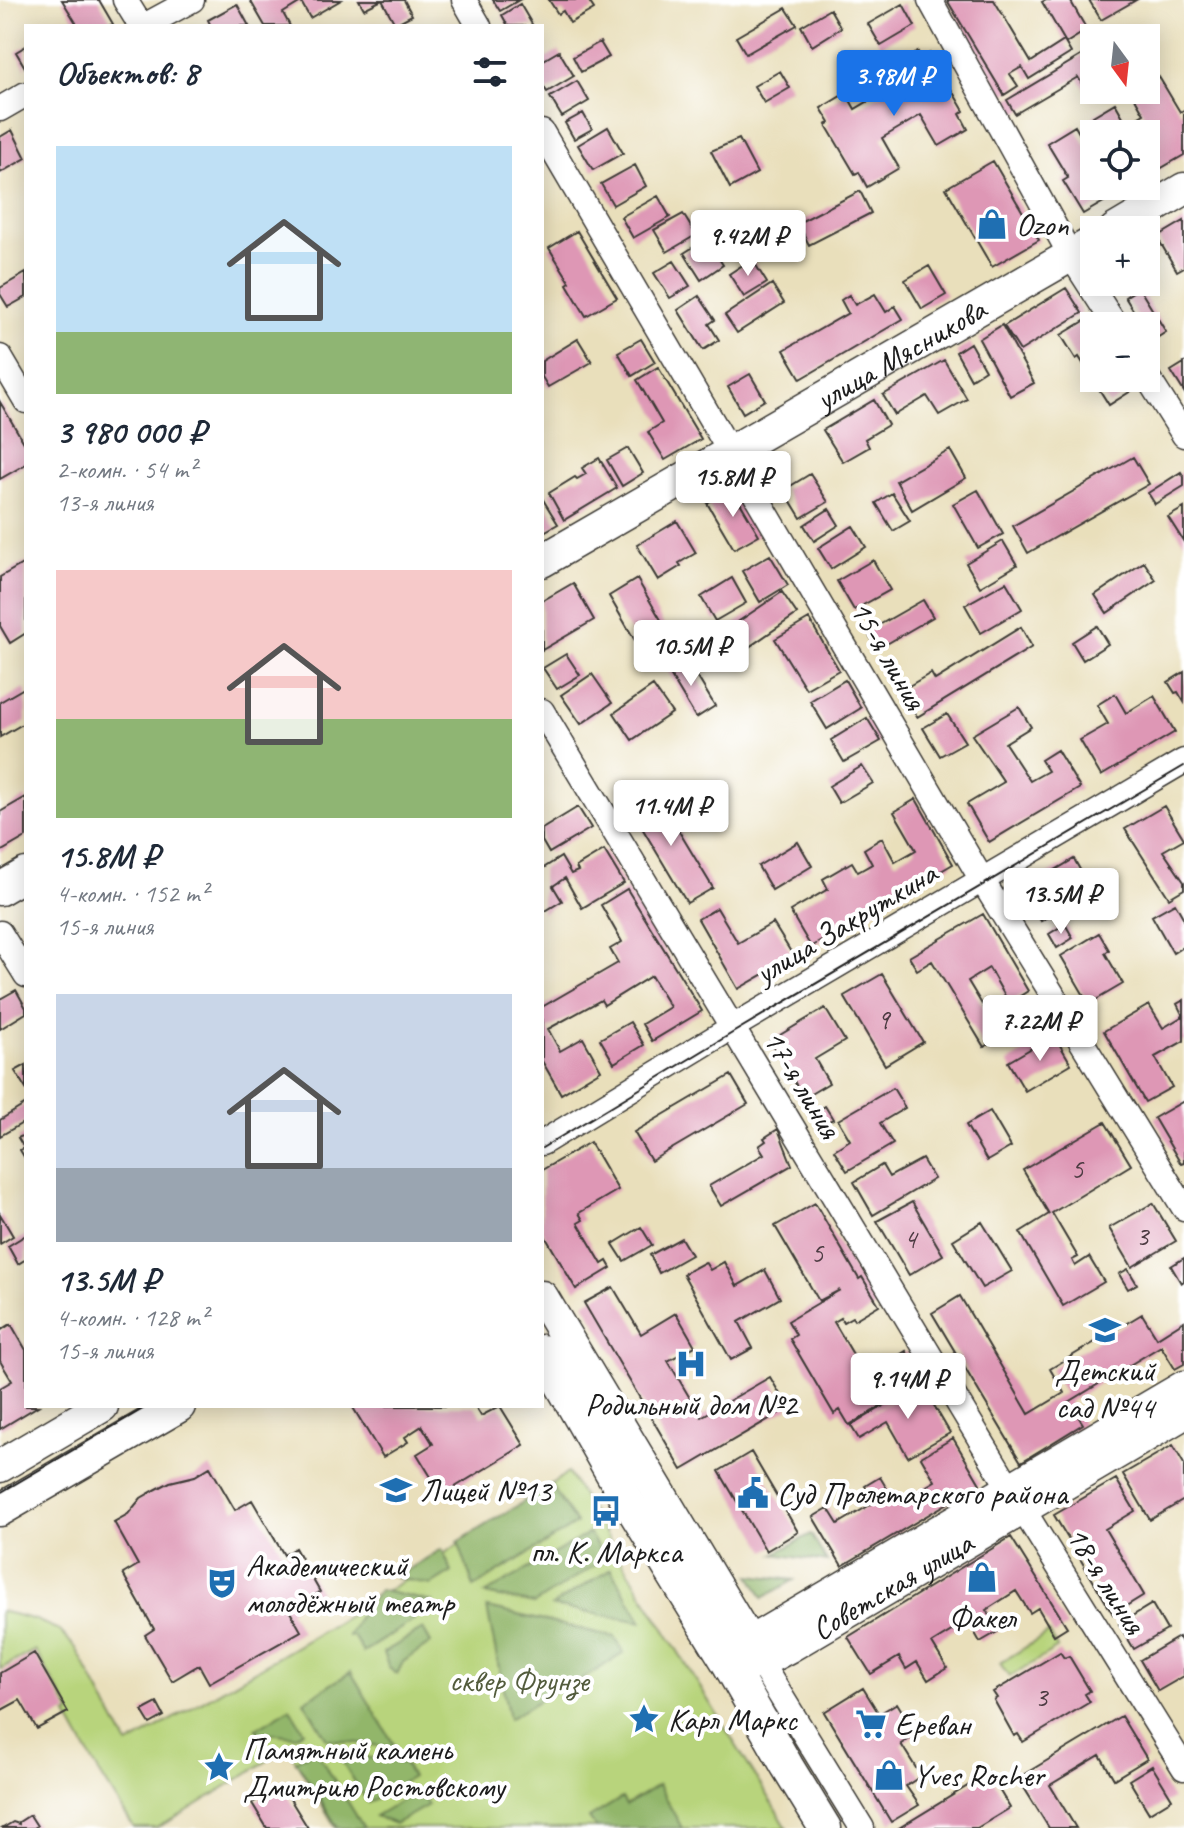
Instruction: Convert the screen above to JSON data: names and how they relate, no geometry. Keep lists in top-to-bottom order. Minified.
{"streets":{"main road":["улица Мясникова","Советская улица"],"street":["15-я линия","улица Закруткина","17-я линия","18-я линия"]},"crossings":[["улица Мясникова","15-я линия"],["15-я линия","улица Закруткина"],["улица Закруткина","17-я линия"],["17-я линия","18-я линия"],["17-я линия","Советская улица"],["18-я линия","Советская улица"]],"parks":["сквер Фрунзе"],"places":{"shop":["Ozon","Факел","Yves Rocher"],"school or university":["Детский сад №44","Лицей №13"],"hospital":["Родильный дом №2"],"public building":["Суд Пролетарского района"],"bus stop":["пл. К. Маркса"],"theatre":["Академический молодёжный театр"],"place":["Карл Маркс","Памятный камень Дмитрию Ростовскому"],"supermarket":["Ереван"]},"house_numbers":["9","5","3","4","5","3"],"north":"bottom","page":{"map_buttons":["+","−"],"heading":"Объектов: 8","price":["3.98M ₽","9.42M ₽","15.8M ₽","10.5M ₽","11.4M ₽","13.5M ₽","7.22M ₽","9.14M ₽"],"list":[{"name":"3 980 000 ₽","note":"2-комн. · 54 m² · 13-я линия"},{"name":"15.8M ₽","note":"4-комн. · 152 m² · 15-я линия"},{"name":"13.5M ₽","note":"4-комн. · 128 m² · 15-я линия"}]}}
